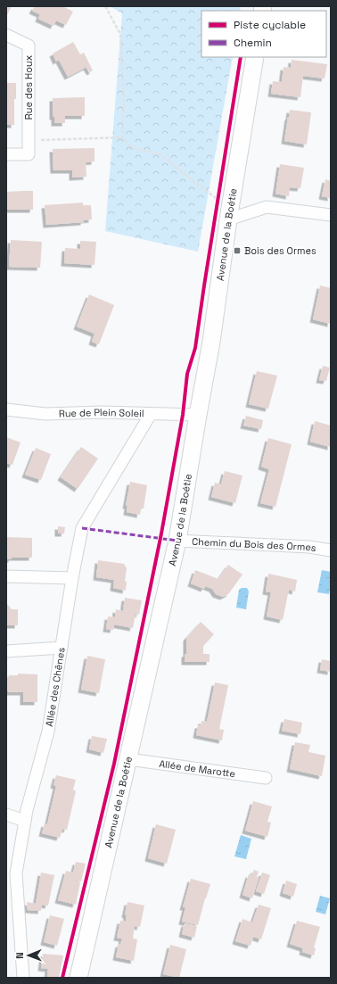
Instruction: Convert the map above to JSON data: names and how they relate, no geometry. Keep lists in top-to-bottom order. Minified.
{"streets":{"main road":["Avenue de la Boétie"],"street":["Rue des Houx","Rue de Plein Soleil","Chemin du Bois des Ormes","Allée des Chênes","Allée de Marotte"]},"crossings":[["Avenue de la Boétie","Rue de Plein Soleil"],["Avenue de la Boétie","Chemin du Bois des Ormes"],["Avenue de la Boétie","Allée de Marotte"],["Rue de Plein Soleil","Allée des Chênes"]],"places":{"transit":["Bois des Ormes"]},"legend":["Piste cyclable","Chemin"],"north":"left"}
